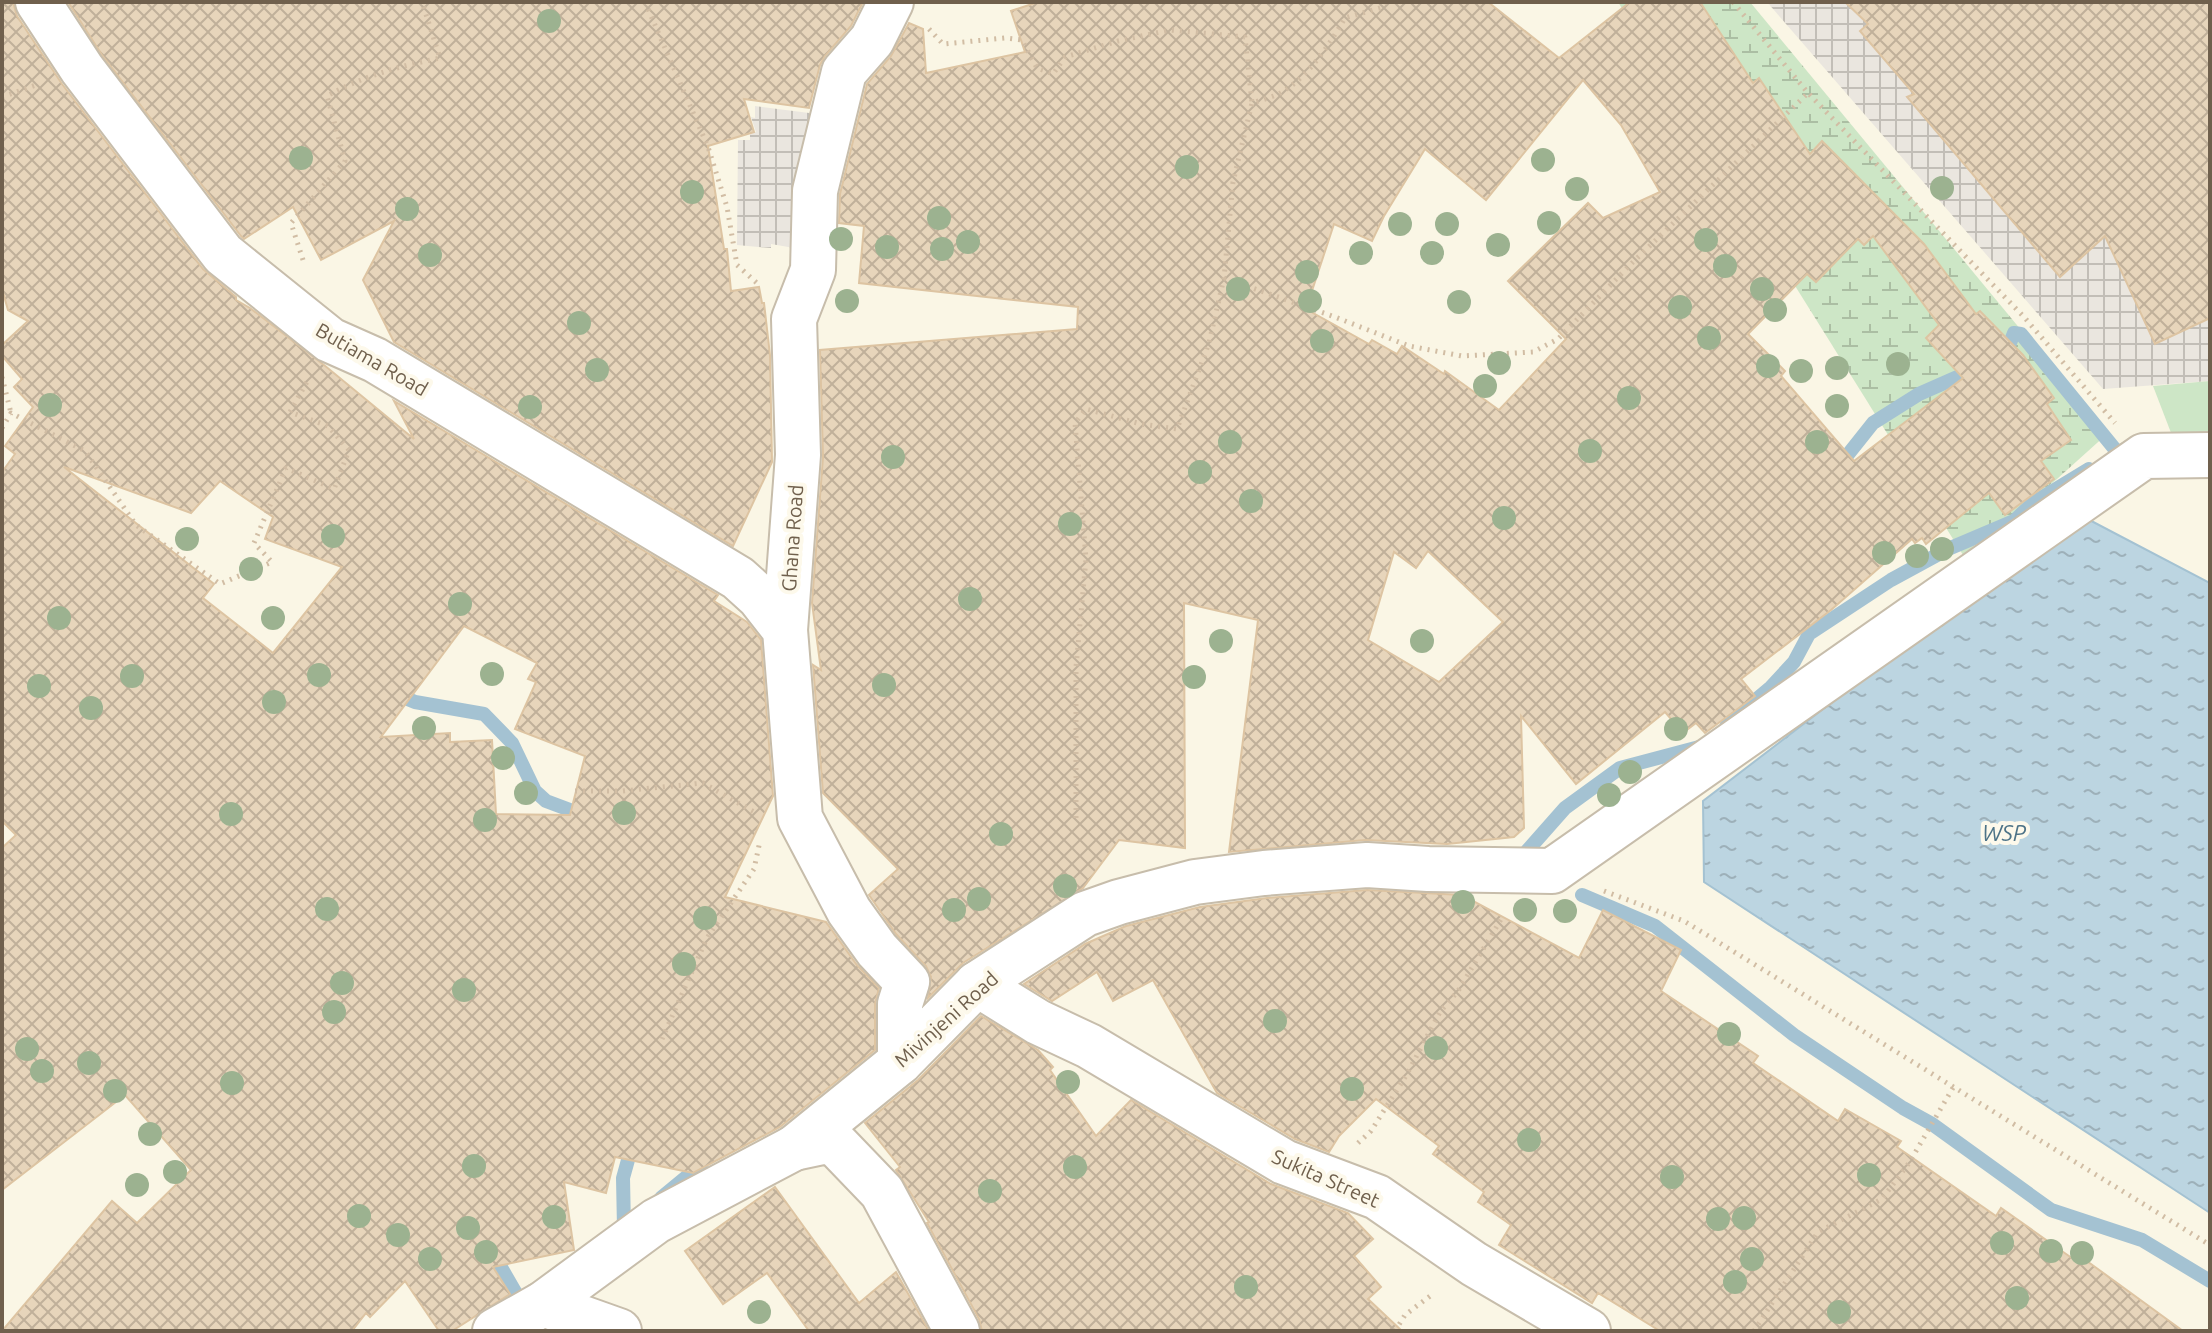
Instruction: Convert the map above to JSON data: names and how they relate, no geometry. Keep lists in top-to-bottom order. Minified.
{"streets":{"street":["Butiama Road","Ghana Road","Mivinjeni Road","Sukita Street"]},"crossings":[["Butiama Road","Ghana Road"],["Ghana Road","Mivinjeni Road"],["Mivinjeni Road","Sukita Street"]],"water":["WSP"]}
